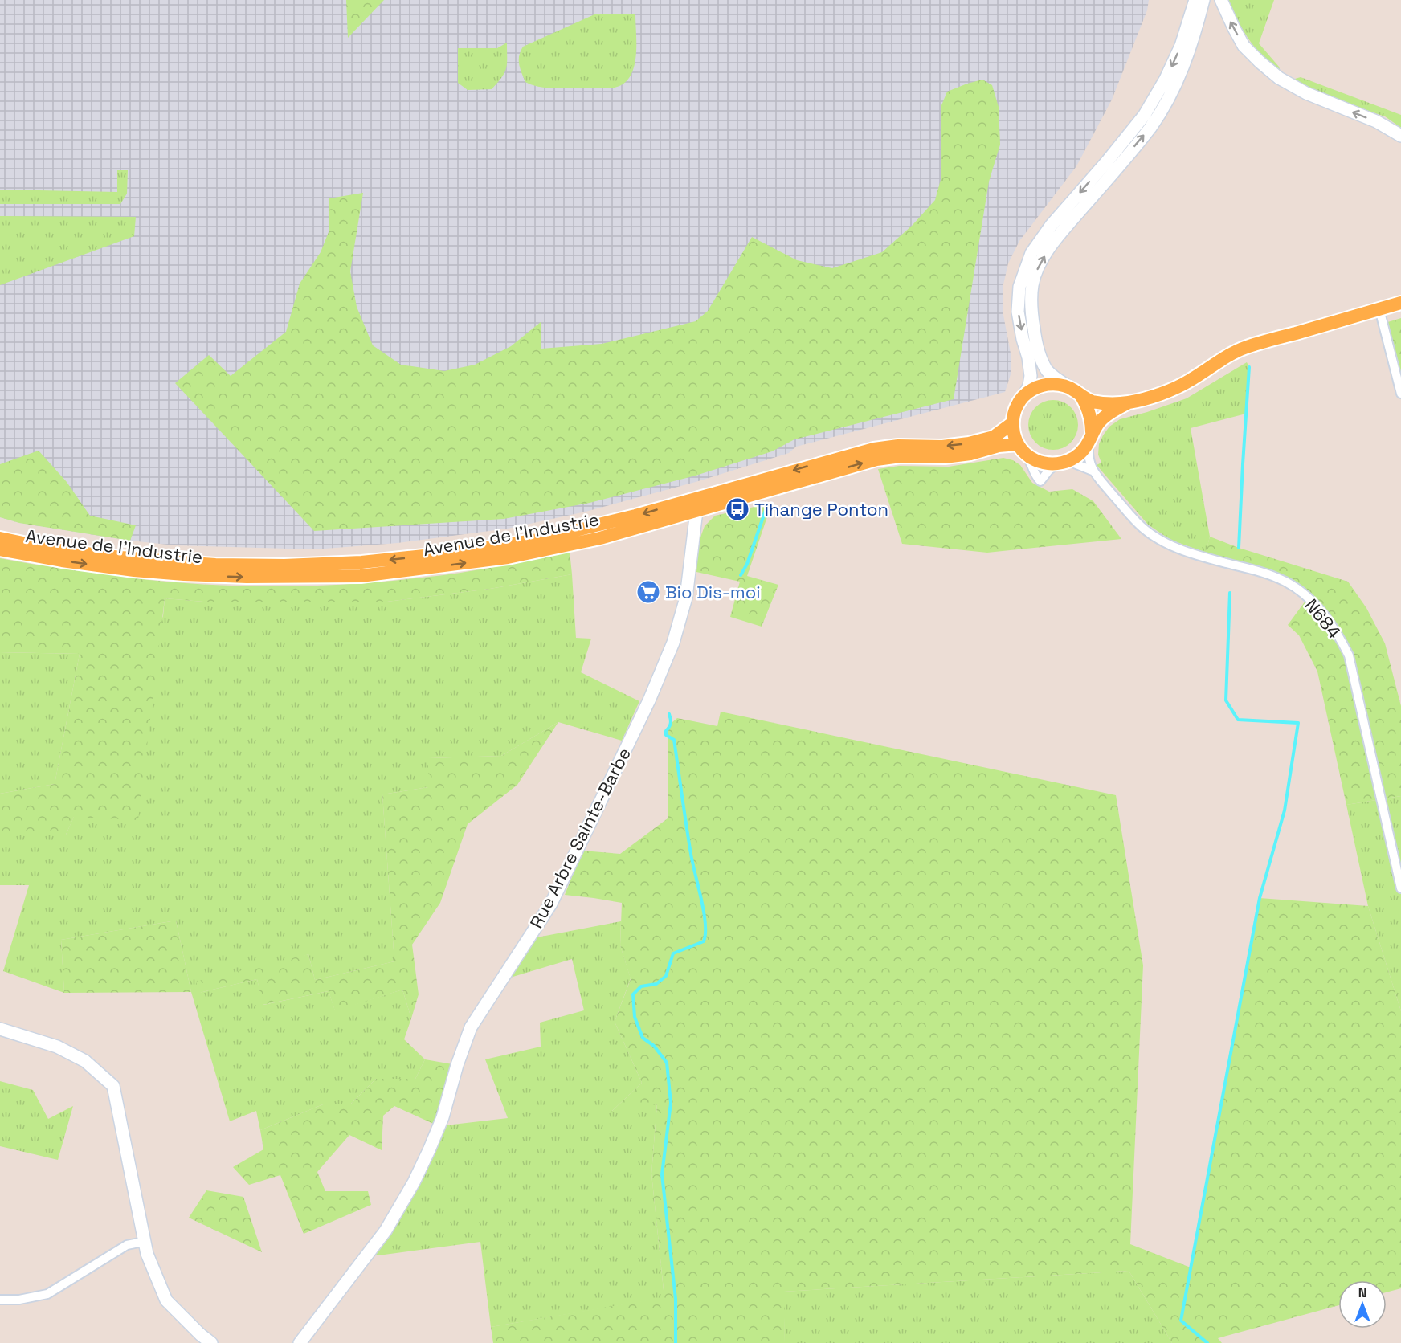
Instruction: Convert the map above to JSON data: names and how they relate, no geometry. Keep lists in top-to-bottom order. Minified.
{"streets":{"main road":["Avenue de l'Industrie"],"street":["N684","Rue Arbre Sainte-Barbe"]},"crossings":[["Avenue de l'Industrie","N684"],["Avenue de l'Industrie","Rue Arbre Sainte-Barbe"]],"places":{"bus stop":["Tihange Ponton"],"supermarket":["Bio Dis-moi"]},"north":"top"}
